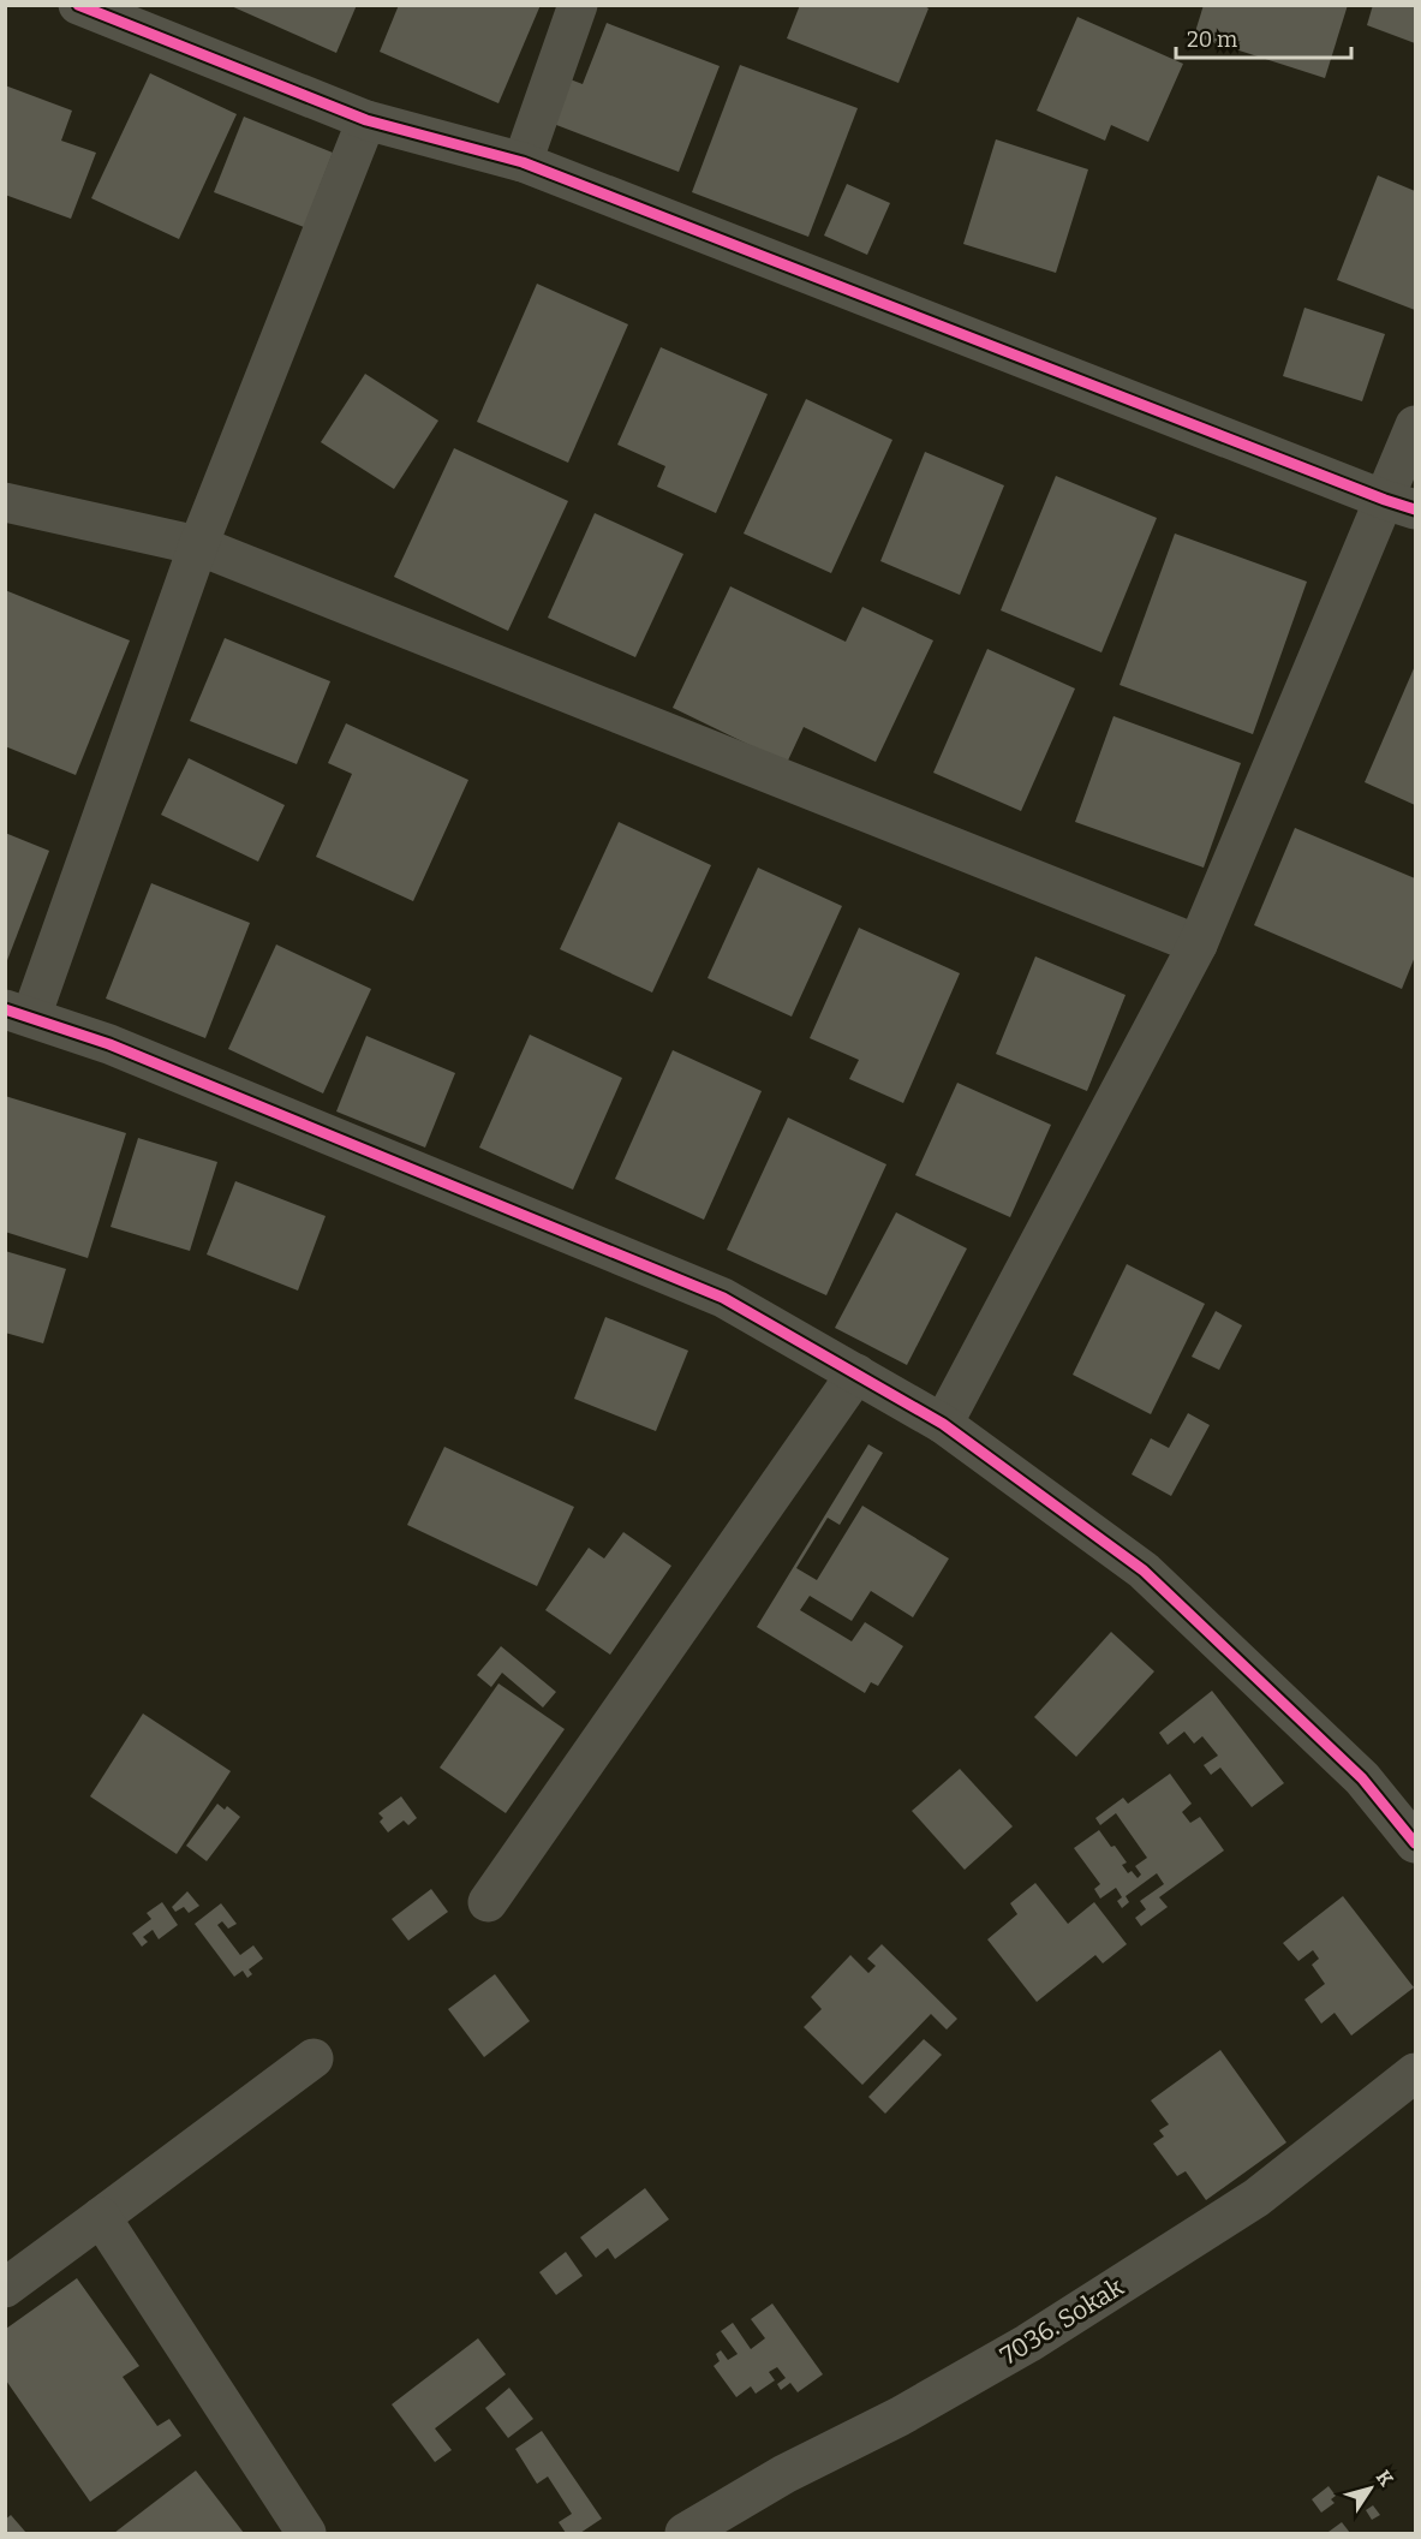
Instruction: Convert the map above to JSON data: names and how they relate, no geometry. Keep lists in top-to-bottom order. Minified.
{"streets":{"street":["7036. Sokak"]},"scale_bar":"20 m","north":"top right"}
